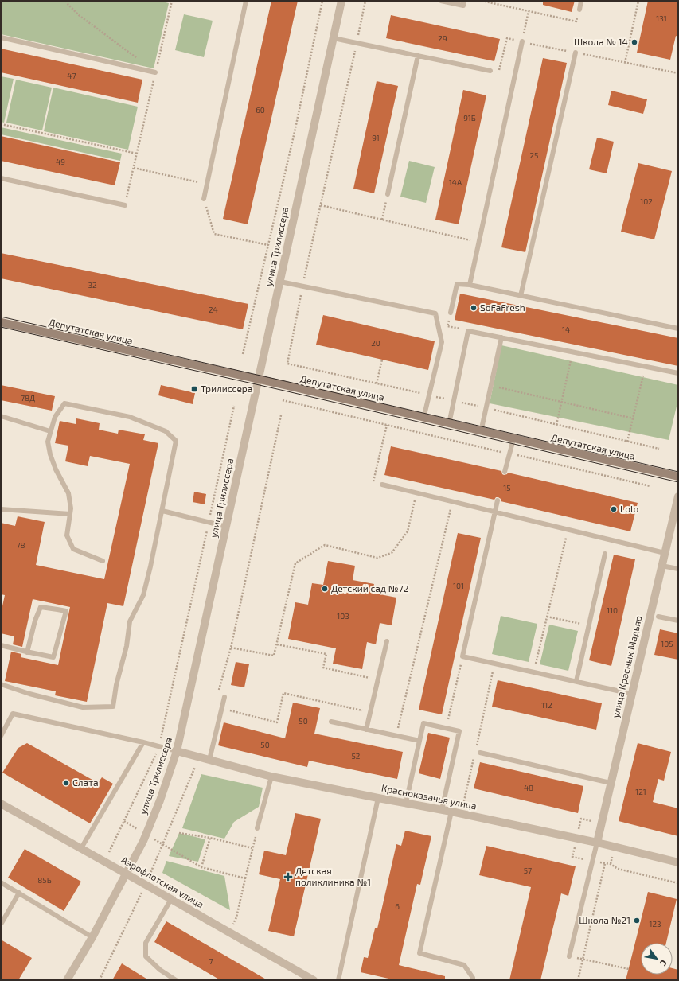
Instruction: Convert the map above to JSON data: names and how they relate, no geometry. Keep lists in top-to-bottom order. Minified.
{"streets":{"main road":["Депутатская улица"],"street":["улица Трилиссера","улица Красных Мадьяр","Красноказачья улица","Аэрофлотская улица"]},"crossings":[["улица Трилиссера","Депутатская улица"],["улица Трилиссера","Красноказачья улица"],["улица Трилиссера","Аэрофлотская улица"],["улица Красных Мадьяр","Красноказачья улица"]],"places":{"other":["Школа № 14","SoFaFresh","Lolo","Детский сад №72","Слата","Школа №21"],"transit":["Трилиссера"],"health":["Детская поликлиника №1"]},"house_numbers":["131","29","47","60","91Б","91","25","49","14А","102","32","24","14","20","78Д","15","78","101","110","103","105","112","50","50","52","48","121","57","85Б","6","123","7"],"north":"bottom right"}
